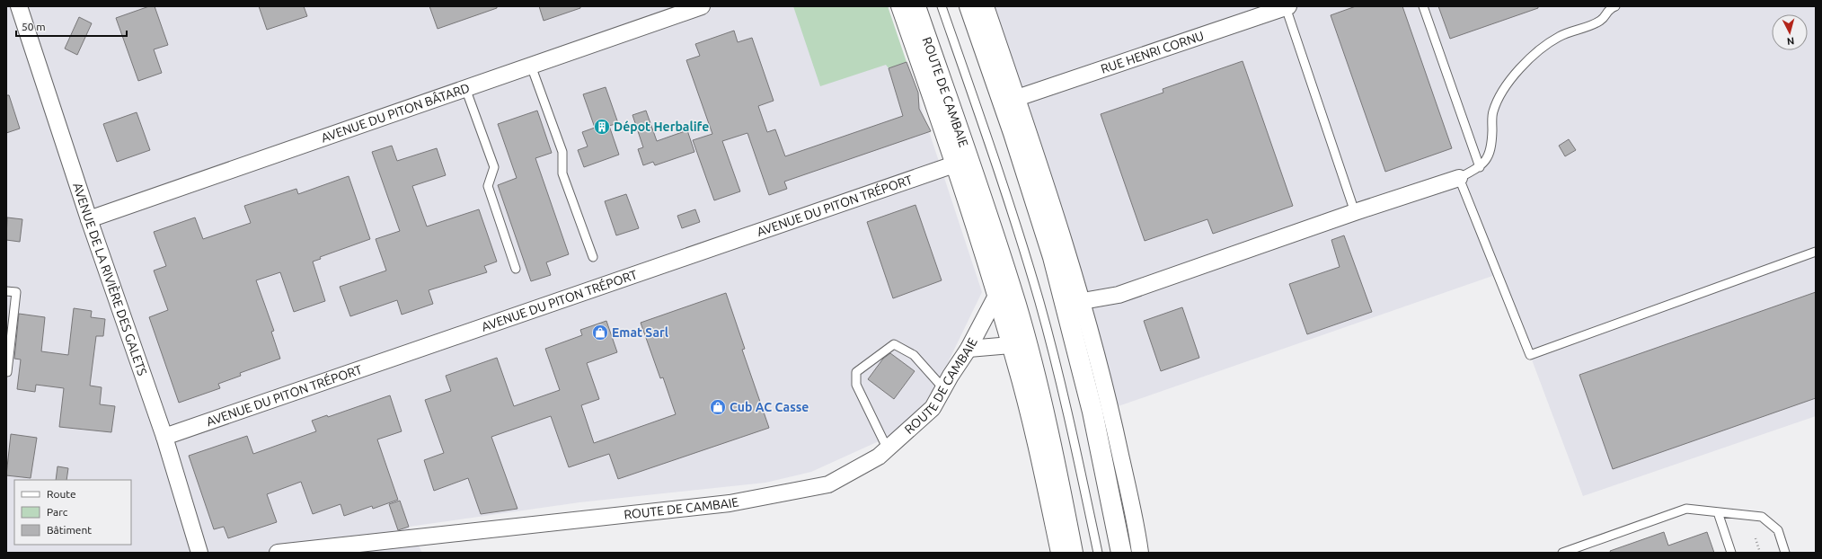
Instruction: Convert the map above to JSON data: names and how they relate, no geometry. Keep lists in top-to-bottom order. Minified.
{"streets":{"main road":["ROUTE DE CAMBAIE"],"street":["RUE HENRI CORNU","AVENUE DU PITON BÂTARD","AVENUE DU PITON TRÉPORT","AVENUE DE LA RIVIÈRE DES GALETS"]},"crossings":[["AVENUE DU PITON BÂTARD","AVENUE DE LA RIVIÈRE DES GALETS"],["AVENUE DU PITON TRÉPORT","AVENUE DE LA RIVIÈRE DES GALETS"]],"places":{"building":["Dépot Herbalife"],"shop":["Emat Sarl","Cub AC Casse"]},"legend":["Route","Parc","Bâtiment"],"scale_bar":"50 m","north":"bottom"}
